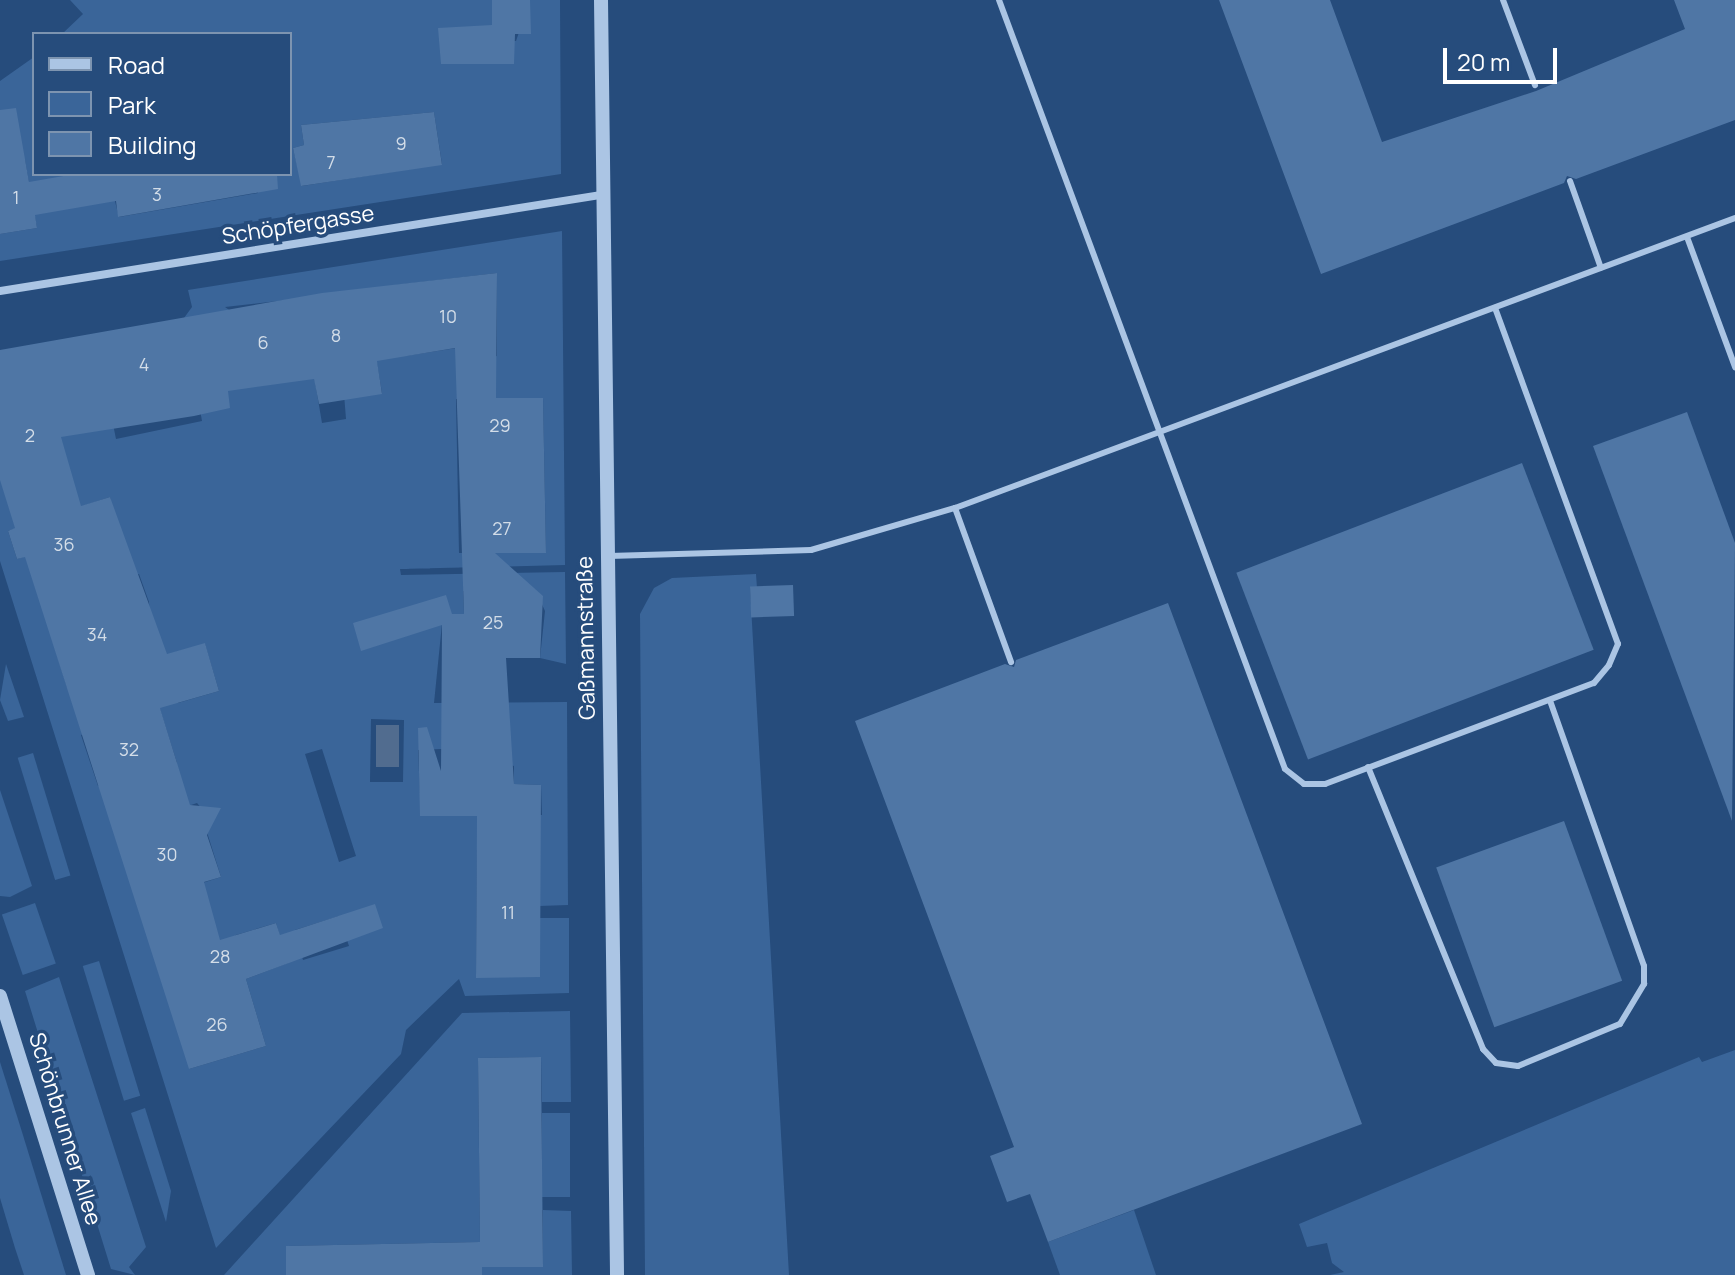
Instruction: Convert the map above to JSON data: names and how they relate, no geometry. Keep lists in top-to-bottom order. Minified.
{"streets":{"street":["Schöpfergasse","Gaßmannstraße","Schönbrunner Allee"]},"crossings":[["Schöpfergasse","Gaßmannstraße"]],"house_numbers":["9","7","3","1","10","8","6","4","29","2","27","36","25","34","32","30","11","28","26"],"legend":["Road","Park","Building"],"scale_bar":"20 m"}
